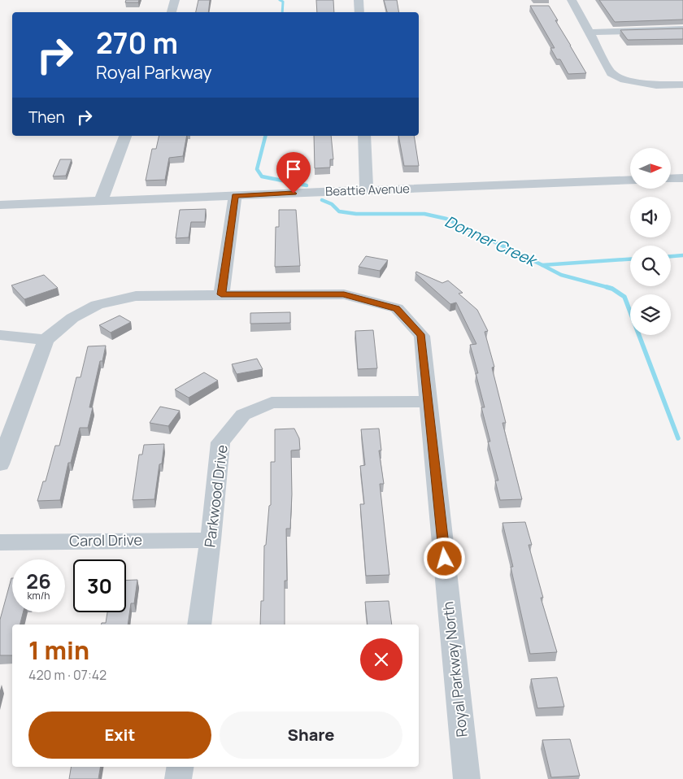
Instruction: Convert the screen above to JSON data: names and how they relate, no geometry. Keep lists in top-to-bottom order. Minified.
{"streets":{"street":["Beattie Avenue","Parkwood Drive","Carol Drive","Royal Parkway North"]},"crossings":[["Parkwood Drive","Carol Drive"],["Parkwood Drive","Royal Parkway North"]],"water":["Donner Creek"],"north":"right","page":{"turn":["270 m","Royal Parkway"],"then":"Then","speed":"26 km/h","limit":"30","heading":["1 min","420 m · 07:42"],"buttons":["Exit","Share"]}}
